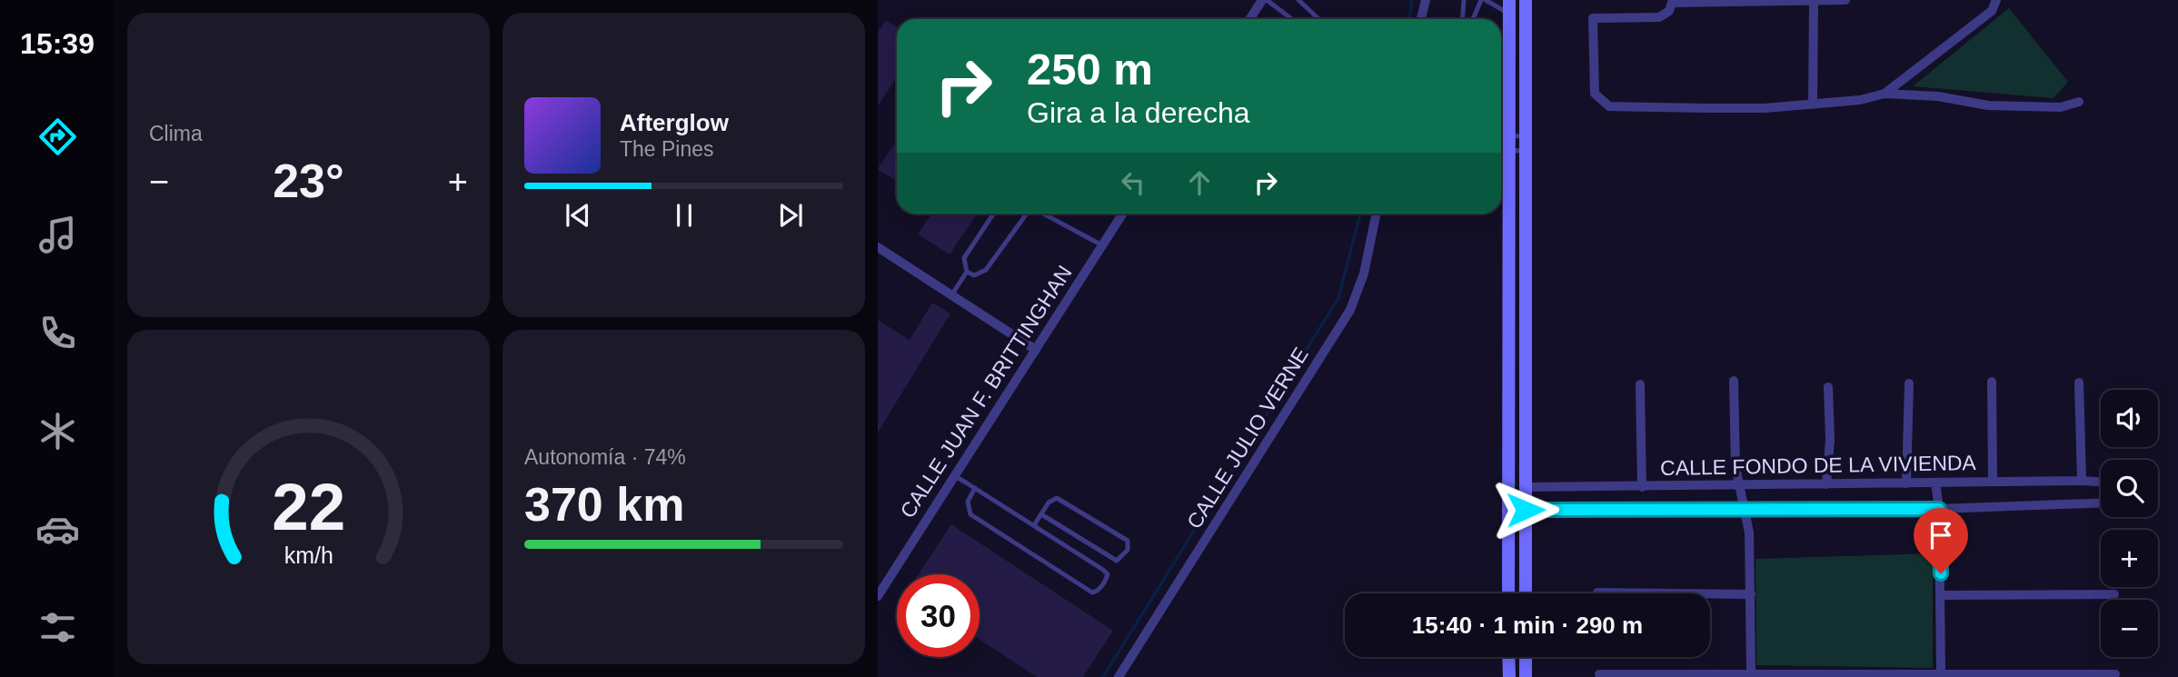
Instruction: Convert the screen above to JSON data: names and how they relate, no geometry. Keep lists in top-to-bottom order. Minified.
{"streets":{"street":["CALLE JUAN F. BRITTINGHAN","CALLE JULIO VERNE","CALLE FONDO DE LA VIVIENDA"]},"page":{"tabs":"15:39","tile":["Clima",["Autonomía · 74%","370 km"]],"turn":["250 m","Gira a la derecha"],"song":["Afterglow","The Pines"],"heat":["−","23°","+"],"map_buttons":["+","−"],"limit":"30","trip":"15:40 · 1 min · 290 m","gauge":["22","km/h"]}}
